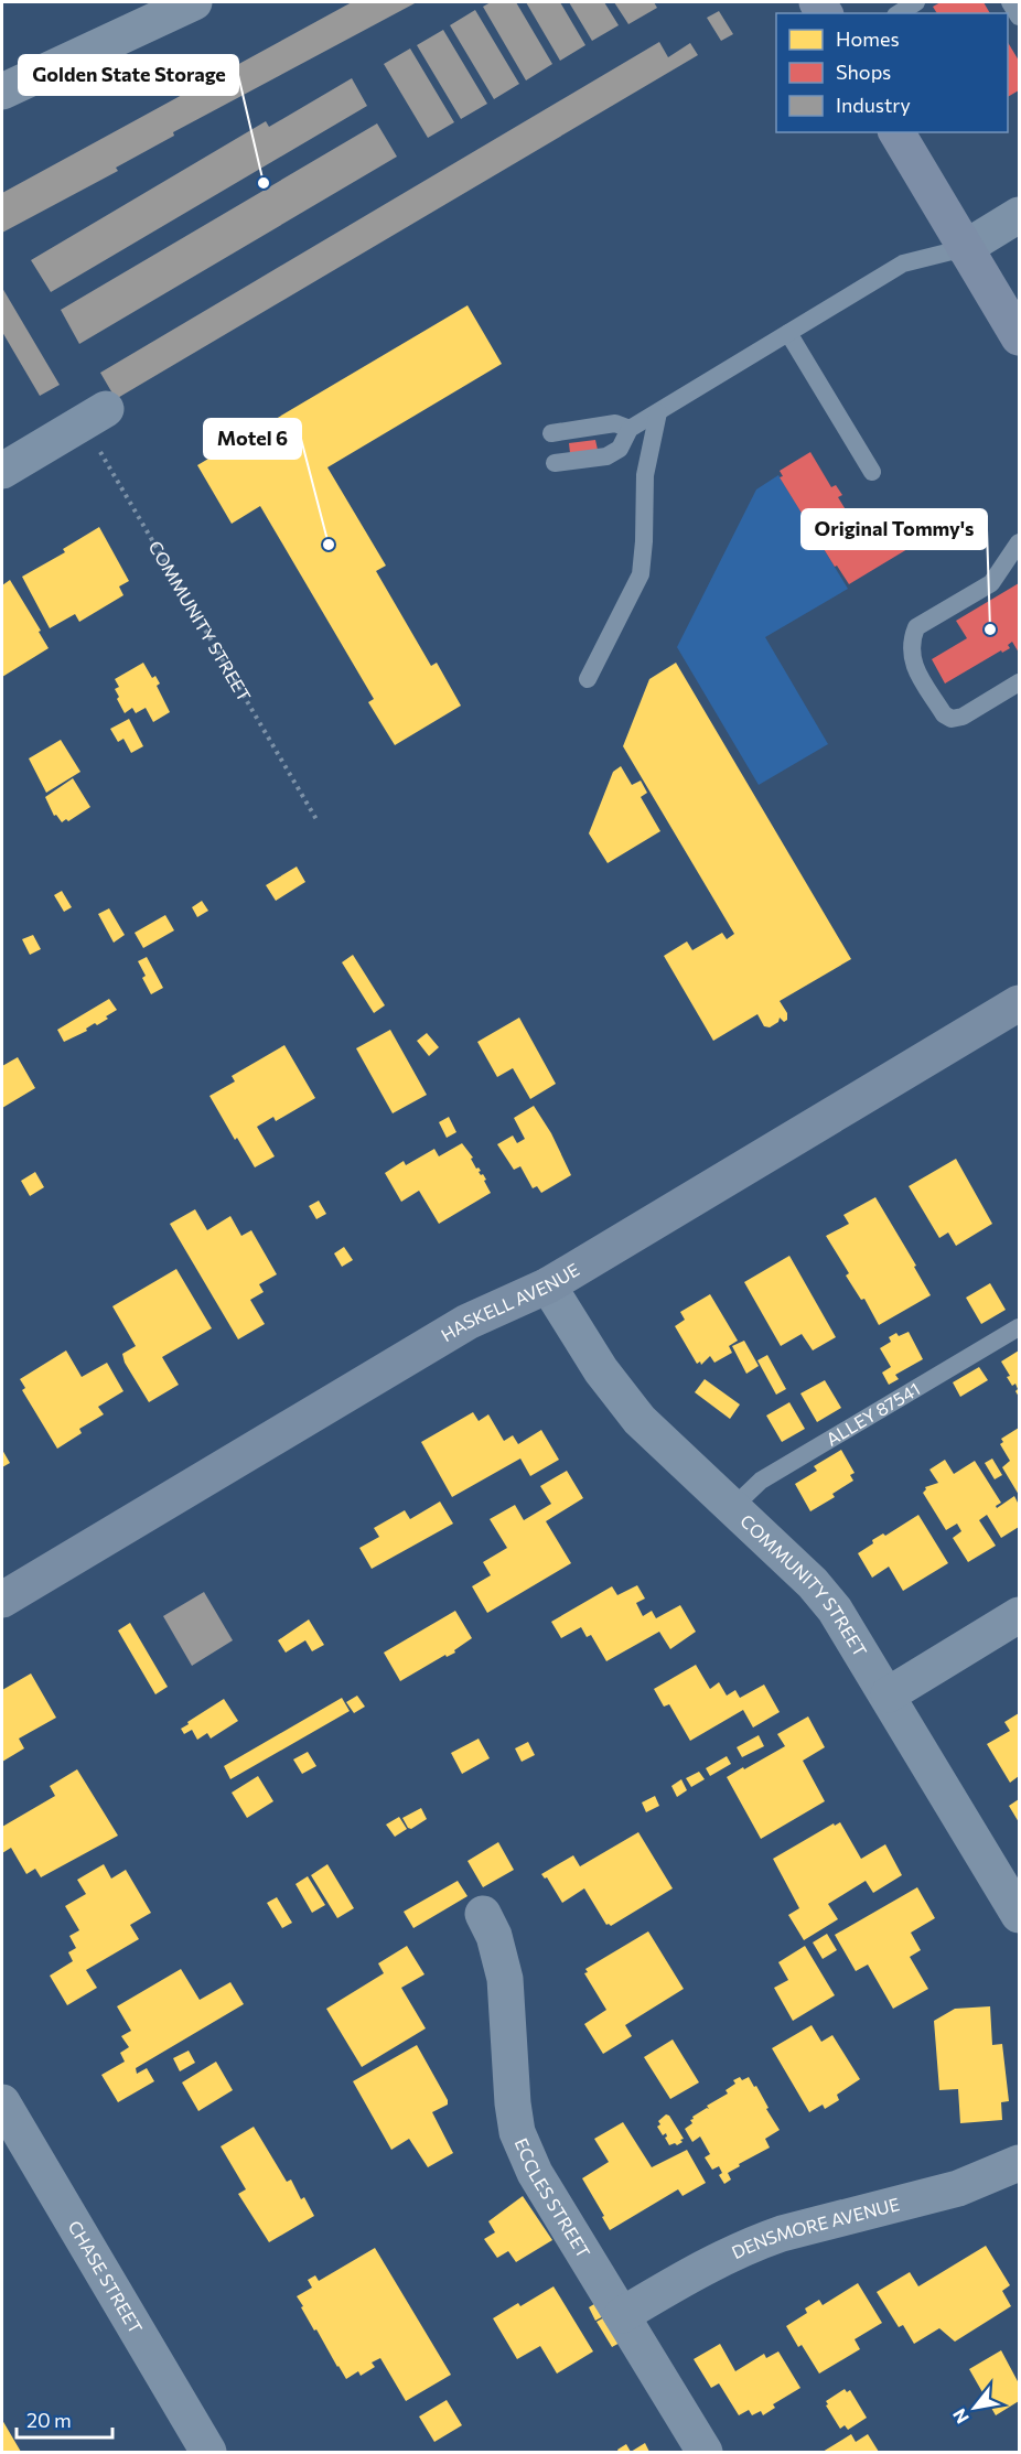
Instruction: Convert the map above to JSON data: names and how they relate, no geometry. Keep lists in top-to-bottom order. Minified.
{"streets":{"main road":["HASKELL AVENUE"],"street":["COMMUNITY STREET","ECCLES STREET","DENSMORE AVENUE","CHASE STREET"],"lane":["ALLEY 87541"]},"crossings":[["COMMUNITY STREET","HASKELL AVENUE"],["COMMUNITY STREET","ALLEY 87541"],["ECCLES STREET","DENSMORE AVENUE"]],"places":["Golden State Storage","Motel 6","Original Tommy's"],"legend":["Homes","Shops","Industry"],"scale_bar":"20 m","north":"bottom left"}
